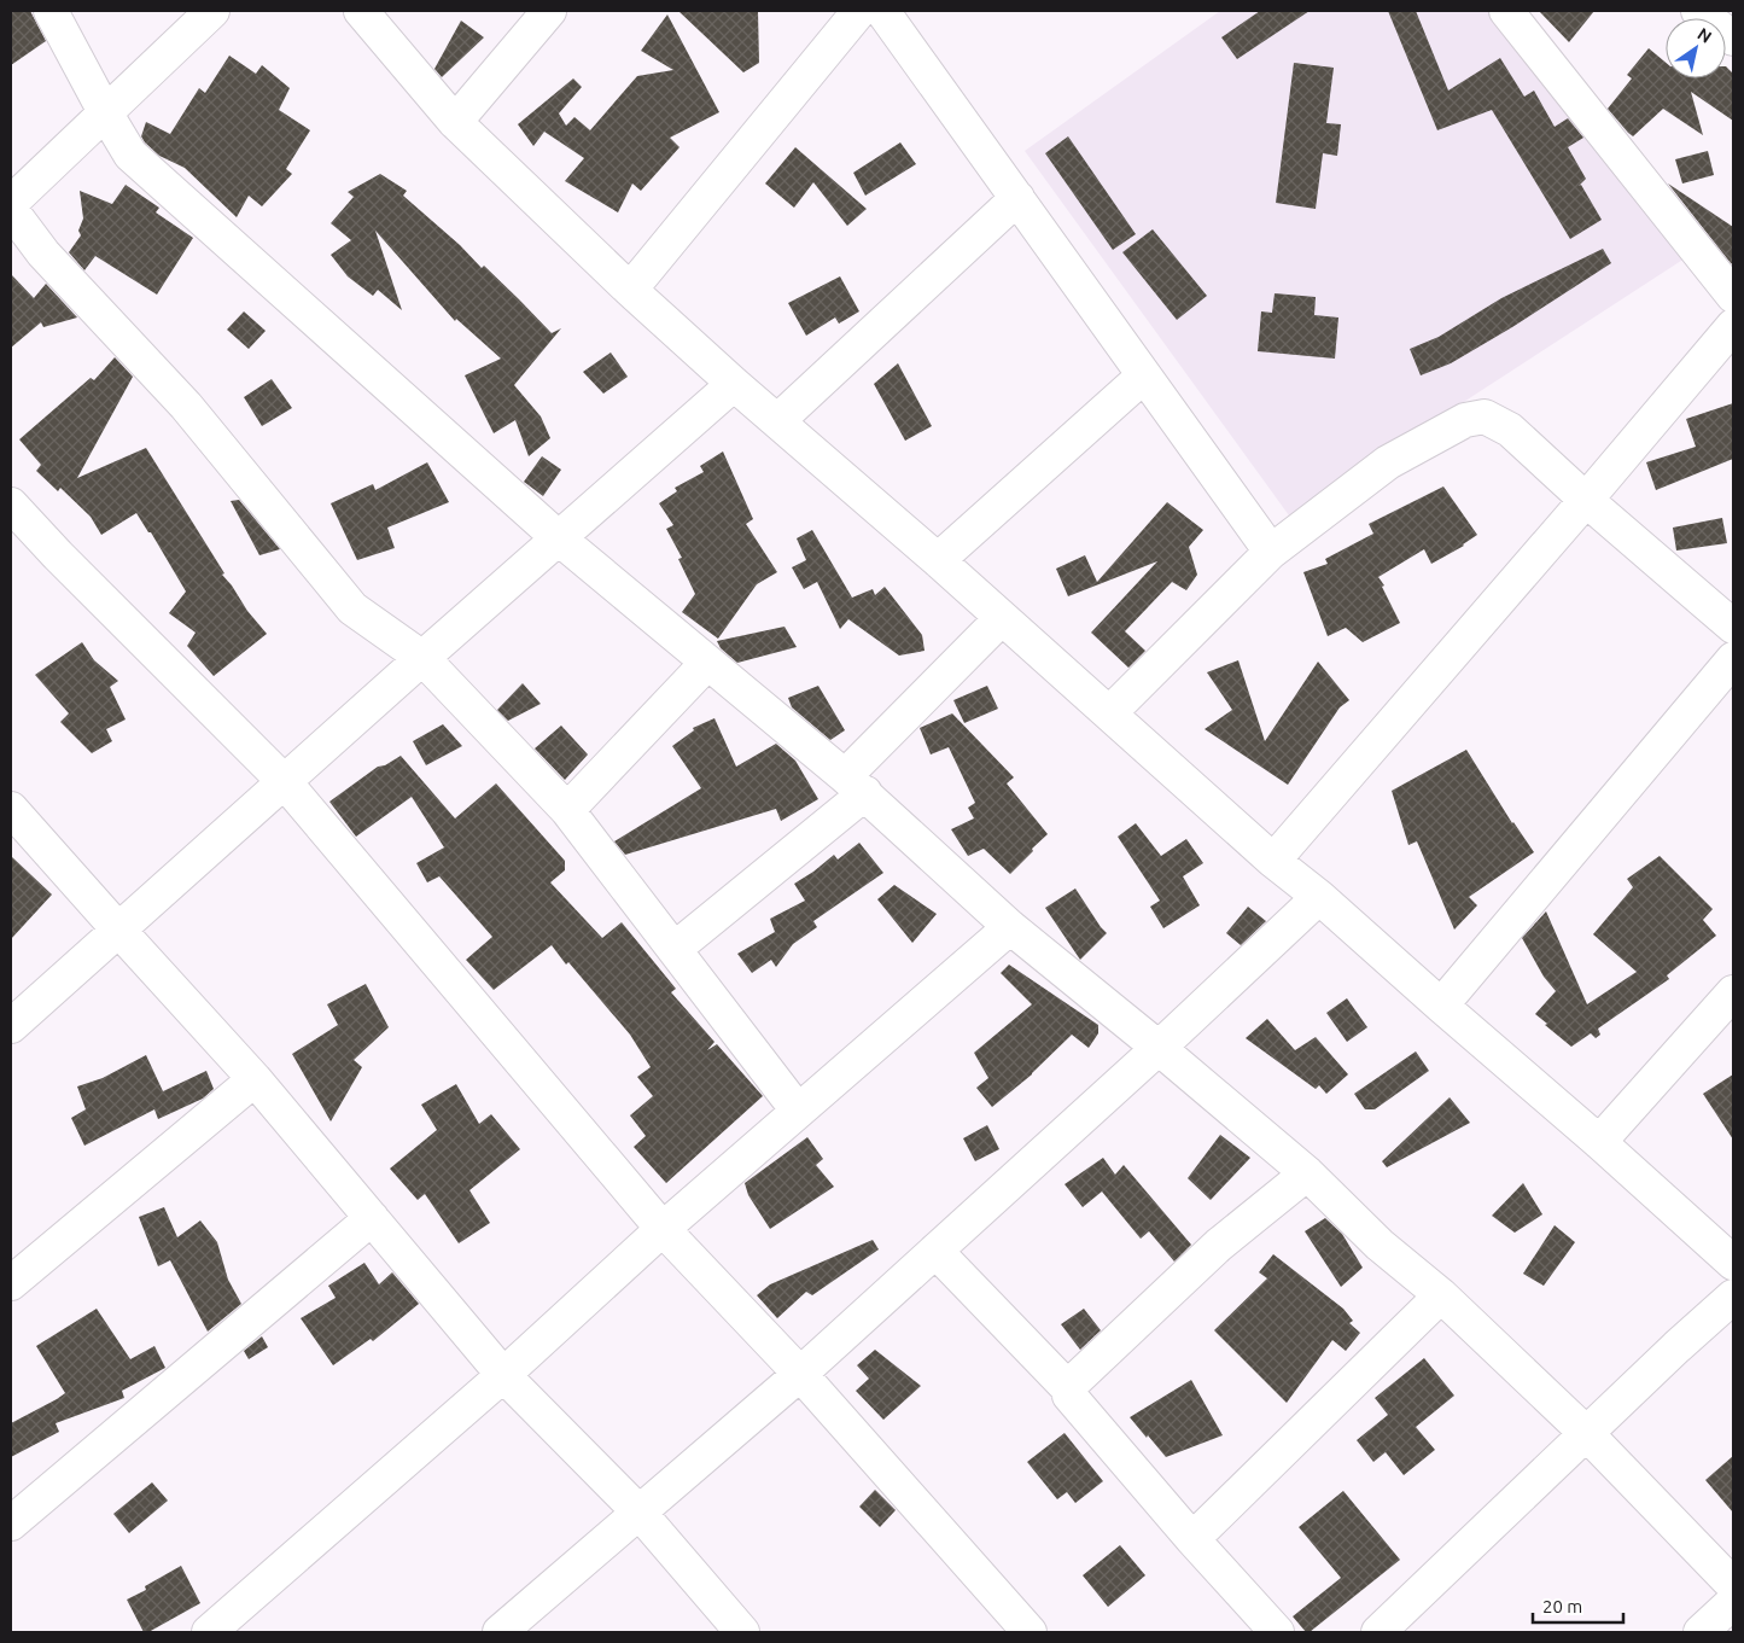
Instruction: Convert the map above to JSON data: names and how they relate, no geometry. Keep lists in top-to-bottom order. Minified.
{"scale_bar":"20 m","north":"top right"}
